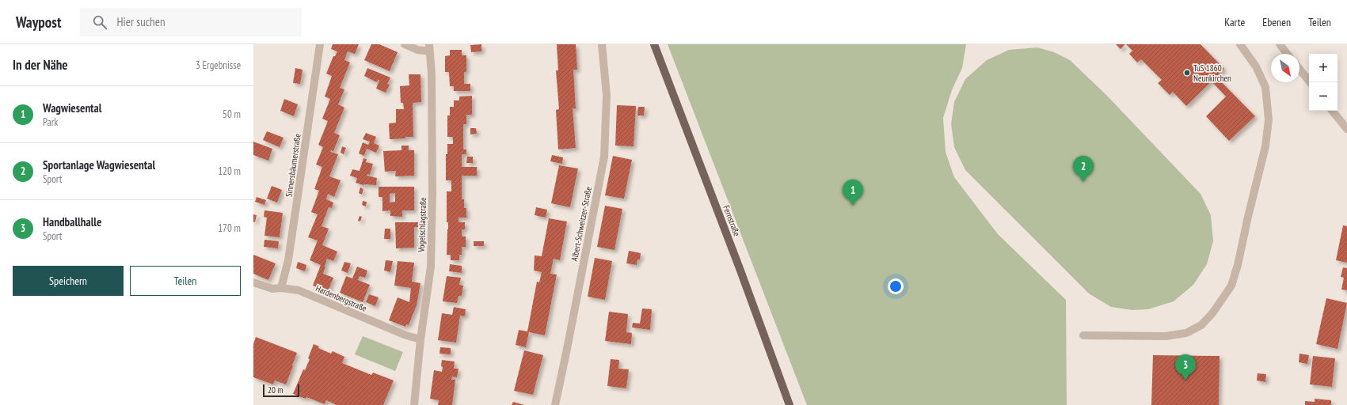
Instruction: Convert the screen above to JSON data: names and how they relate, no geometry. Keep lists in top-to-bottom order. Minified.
{"streets":{"main road":["Fernstraße"],"street":["Sinnersbäumerstraße","Albert-Schweitzer-Straße","Vogelschlagstraße","Hardenbergstraße"]},"crossings":[["Sinnersbäumerstraße","Hardenbergstraße"],["Vogelschlagstraße","Hardenbergstraße"]],"places":["TuS 1860 Neunkirchen"],"scale_bar":"20 m","north":"bottom right","page":{"header":"Waypost","search":"Hier suchen","nav":["Karte","Ebenen","Teilen"],"heading":["In der Nähe","3 Ergebnisse"],"map_buttons":["+","−"],"list":[{"mark":"1","name":"Wagwiesental","note":"Park","value":"50 m"},{"mark":"2","name":"Sportanlage Wagwiesental","note":"Sport","value":"120 m"},{"mark":"3","name":"Handballhalle","note":"Sport","value":"170 m"}],"pins":["2","1","3"],"buttons":["Speichern","Teilen"],"scale":"20 m"}}
